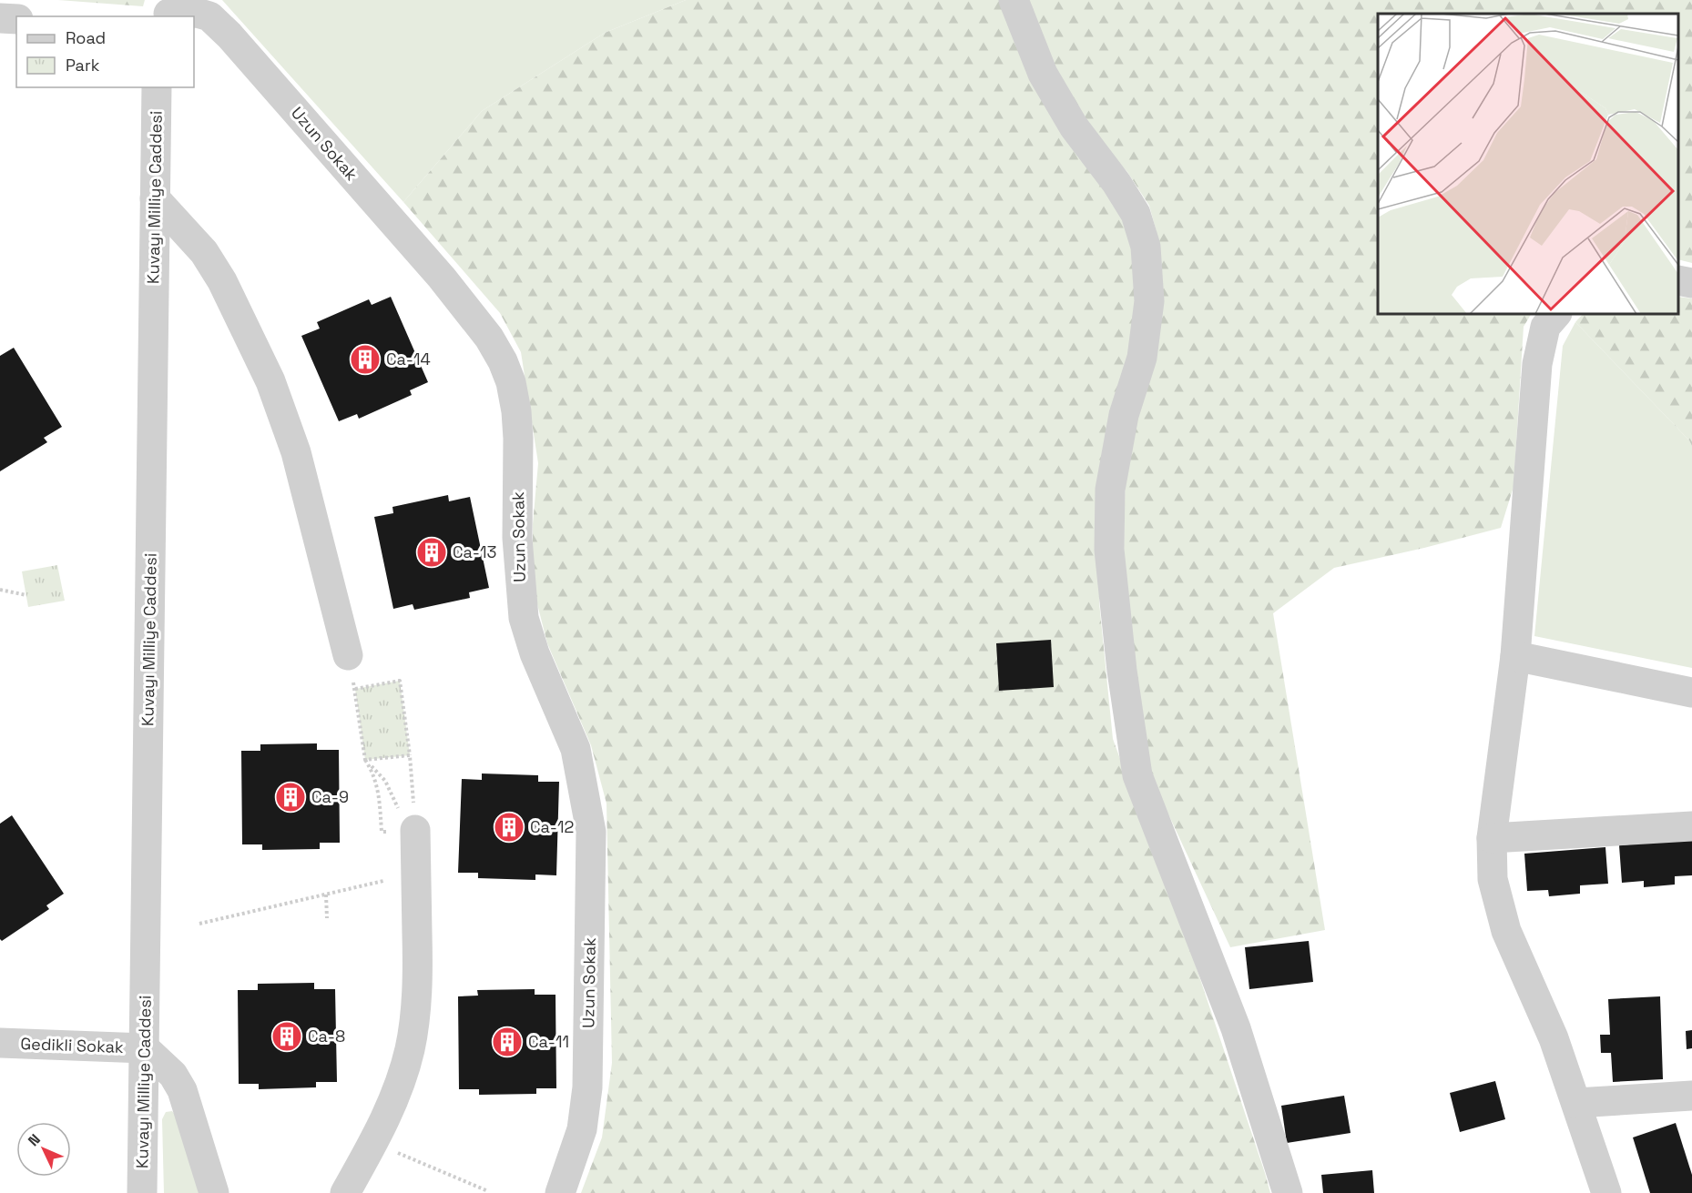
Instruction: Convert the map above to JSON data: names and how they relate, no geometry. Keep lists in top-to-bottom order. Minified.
{"streets":{"street":["Uzun Sokak","Kuvayı Milliye Caddesi","Gedikli Sokak"]},"crossings":[["Kuvayı Milliye Caddesi","Gedikli Sokak"]],"places":{"building":["Ca-14","Ca-13","Ca-9","Ca-12","Ca-8","Ca-11"]},"legend":["Road","Park"],"north":"top left"}
